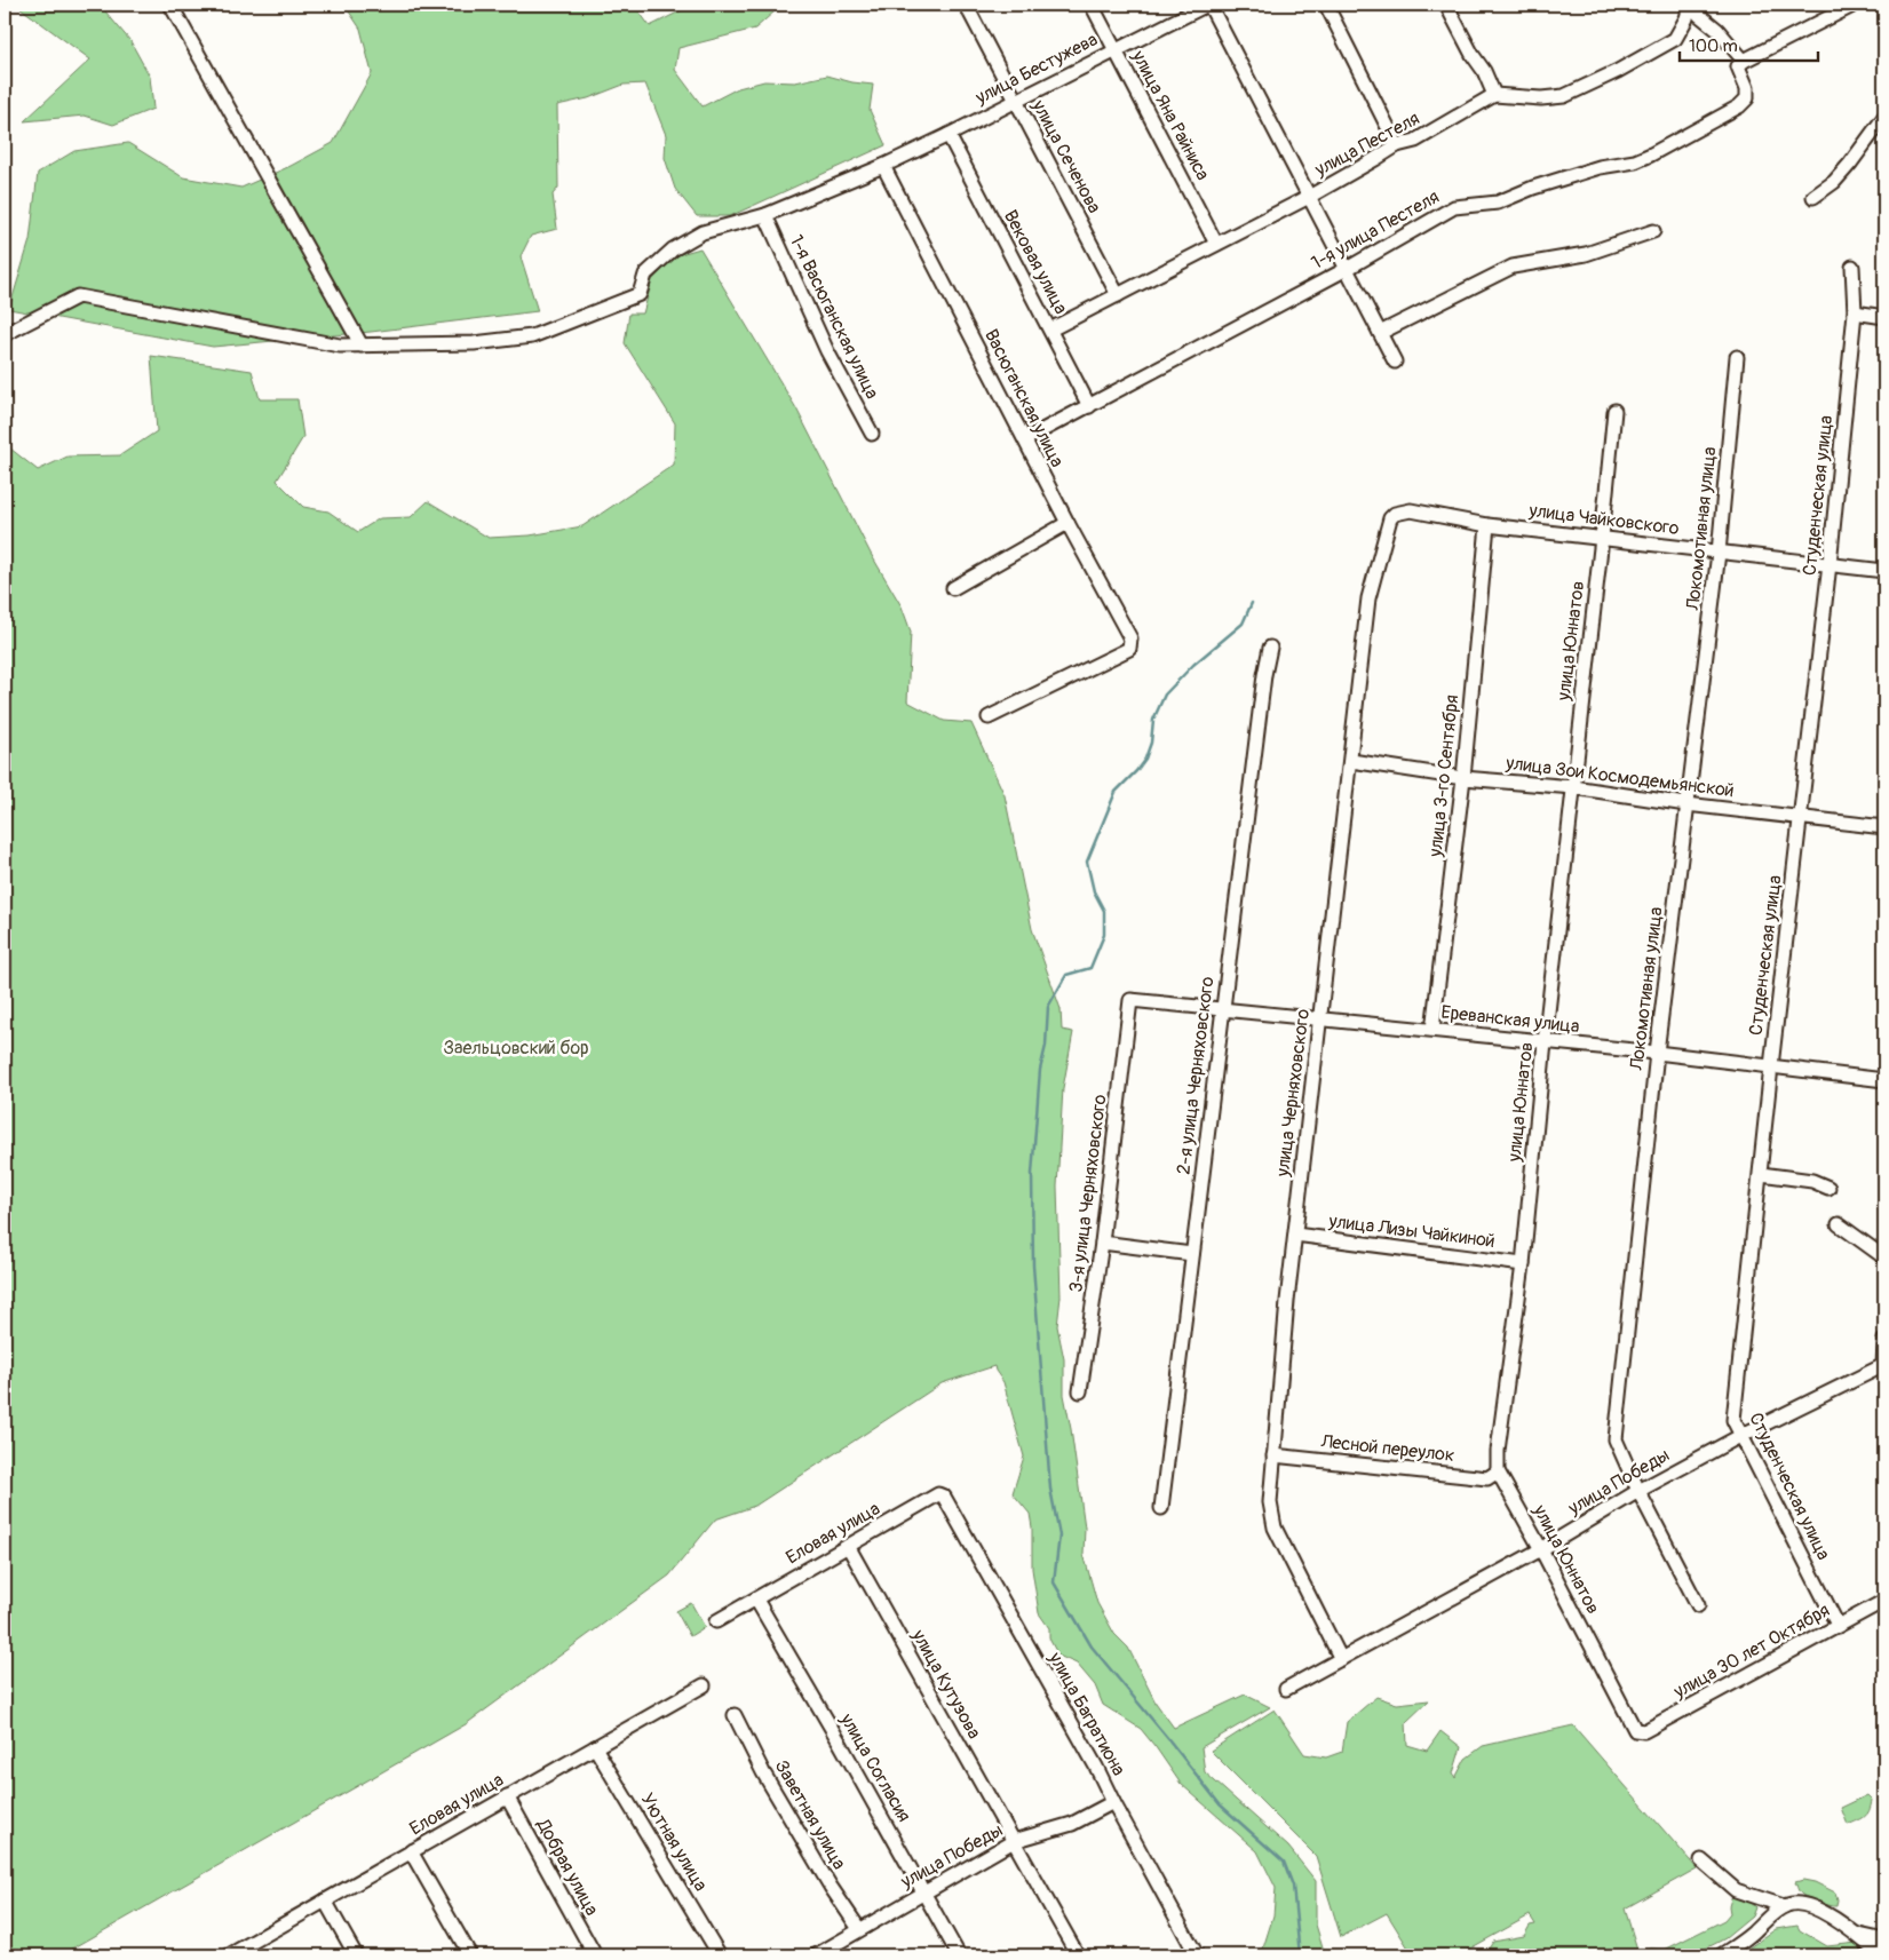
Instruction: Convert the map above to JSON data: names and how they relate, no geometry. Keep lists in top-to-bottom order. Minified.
{"streets":{"street":["улица Бестужева","улица Яна Райниса","улица Пестеля","улица Сеченова","1-я улица Пестеля","Вековая улица","1-я Васюганская улица","Васюганская улица","Студенческая улица","улица Чайковского","Локомотивная улица","улица Юннатов","улица 3-го Сентября","улица Зои Космодемьянской","Ереванская улица","2-я улица Черняховского","улица Черняховского","3-я улица Черняховского","улица Лизы Чайкиной","Лесной переулок","улица Победы","Еловая улица","улица 30 лет Октября","улица Кутузова","улица Багратиона","улица Согласия","Заветная улица","Уютная улица","Добрая улица"]},"crossings":[["улица Бестужева","улица Яна Райниса"],["улица Бестужева","улица Сеченова"],["улица Бестужева","Вековая улица"],["улица Бестужева","1-я Васюганская улица"],["улица Бестужева","Васюганская улица"],["улица Яна Райниса","улица Пестеля"],["улица Пестеля","улица Сеченова"],["улица Пестеля","Вековая улица"],["1-я улица Пестеля","Вековая улица"],["1-я улица Пестеля","Васюганская улица"],["Студенческая улица","улица Чайковского"],["Студенческая улица","улица Зои Космодемьянской"],["Студенческая улица","Ереванская улица"],["Студенческая улица","улица Победы"],["Студенческая улица","улица 30 лет Октября"],["улица Чайковского","Локомотивная улица"],["улица Чайковского","улица Юннатов"],["улица Чайковского","улица 3-го Сентября"],["улица Чайковского","улица Черняховского"],["Локомотивная улица","улица Зои Космодемьянской"],["Локомотивная улица","Ереванская улица"],["Локомотивная улица","улица Победы"],["улица Юннатов","улица Зои Космодемьянской"],["улица Юннатов","Ереванская улица"],["улица Юннатов","улица Лизы Чайкиной"],["улица Юннатов","Лесной переулок"],["улица Юннатов","улица Победы"],["улица Юннатов","улица 30 лет Октября"],["улица 3-го Сентября","улица Зои Космодемьянской"],["улица 3-го Сентября","Ереванская улица"],["улица Зои Космодемьянской","улица Черняховского"],["Ереванская улица","2-я улица Черняховского"],["Ереванская улица","улица Черняховского"],["Ереванская улица","3-я улица Черняховского"],["улица Черняховского","улица Лизы Чайкиной"],["улица Черняховского","Лесной переулок"],["улица Черняховского","улица Победы"],["улица Победы","улица Кутузова"],["улица Победы","улица Багратиона"],["улица Победы","улица Согласия"],["улица Победы","Заветная улица"],["Еловая улица","улица Кутузова"],["Еловая улица","улица Багратиона"],["Еловая улица","улица Согласия"],["Еловая улица","Уютная улица"],["Еловая улица","Добрая улица"]],"parks":["Заельцовский бор"],"scale_bar":"100 m"}
